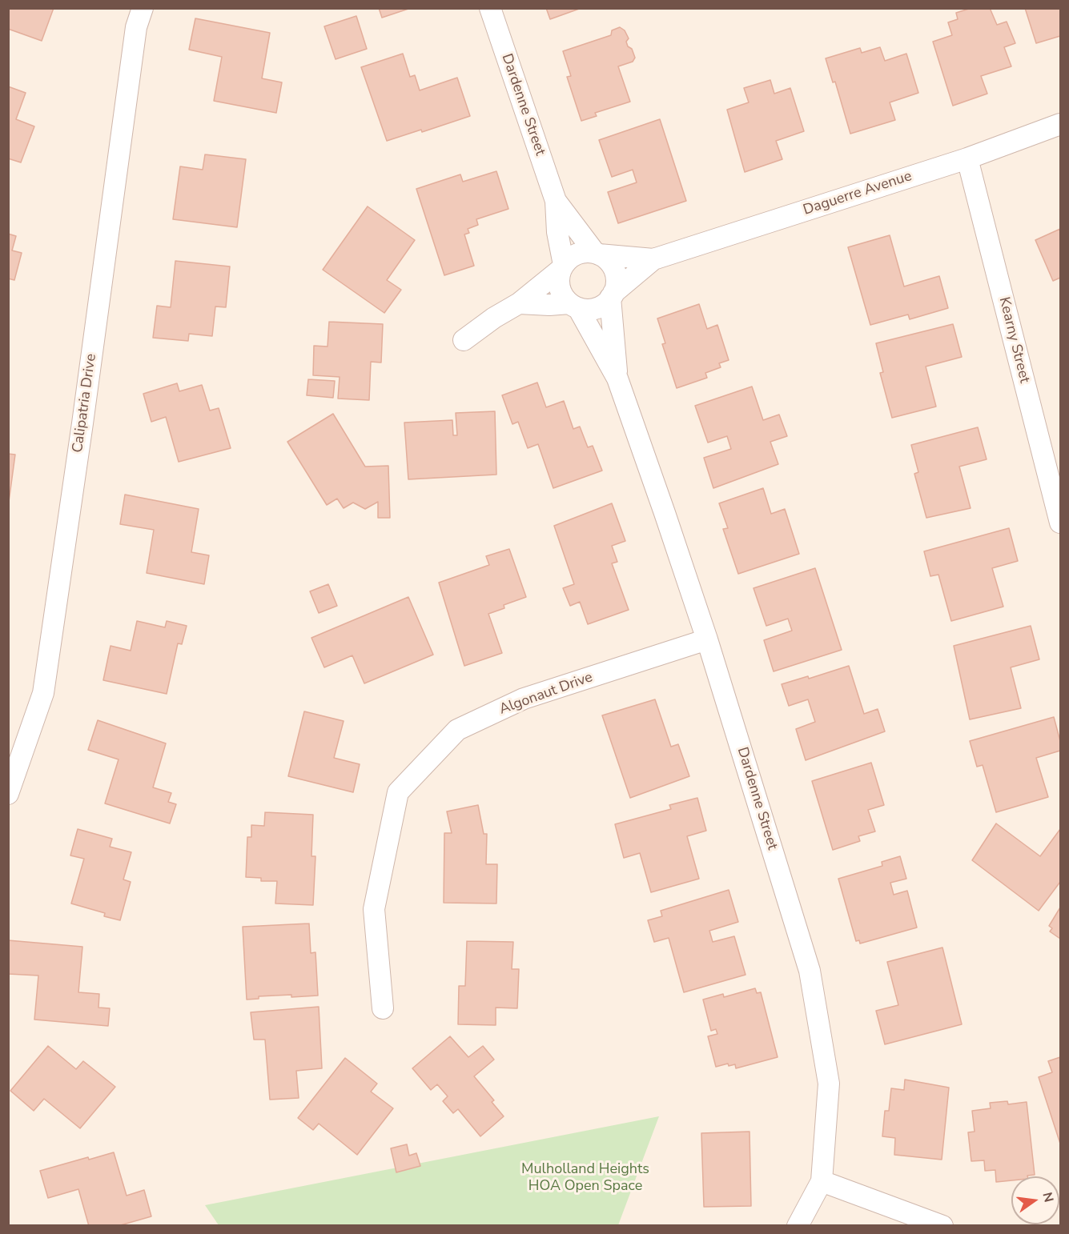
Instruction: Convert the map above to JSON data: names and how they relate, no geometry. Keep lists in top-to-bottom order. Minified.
{"streets":{"street":["Dardenne Street","Daguerre Avenue","Kearny Street","Calipatria Drive","Algonaut Drive"]},"crossings":[["Dardenne Street","Daguerre Avenue"],["Dardenne Street","Algonaut Drive"],["Daguerre Avenue","Kearny Street"]],"parks":["Mulholland Heights HOA Open Space"],"north":"right"}
